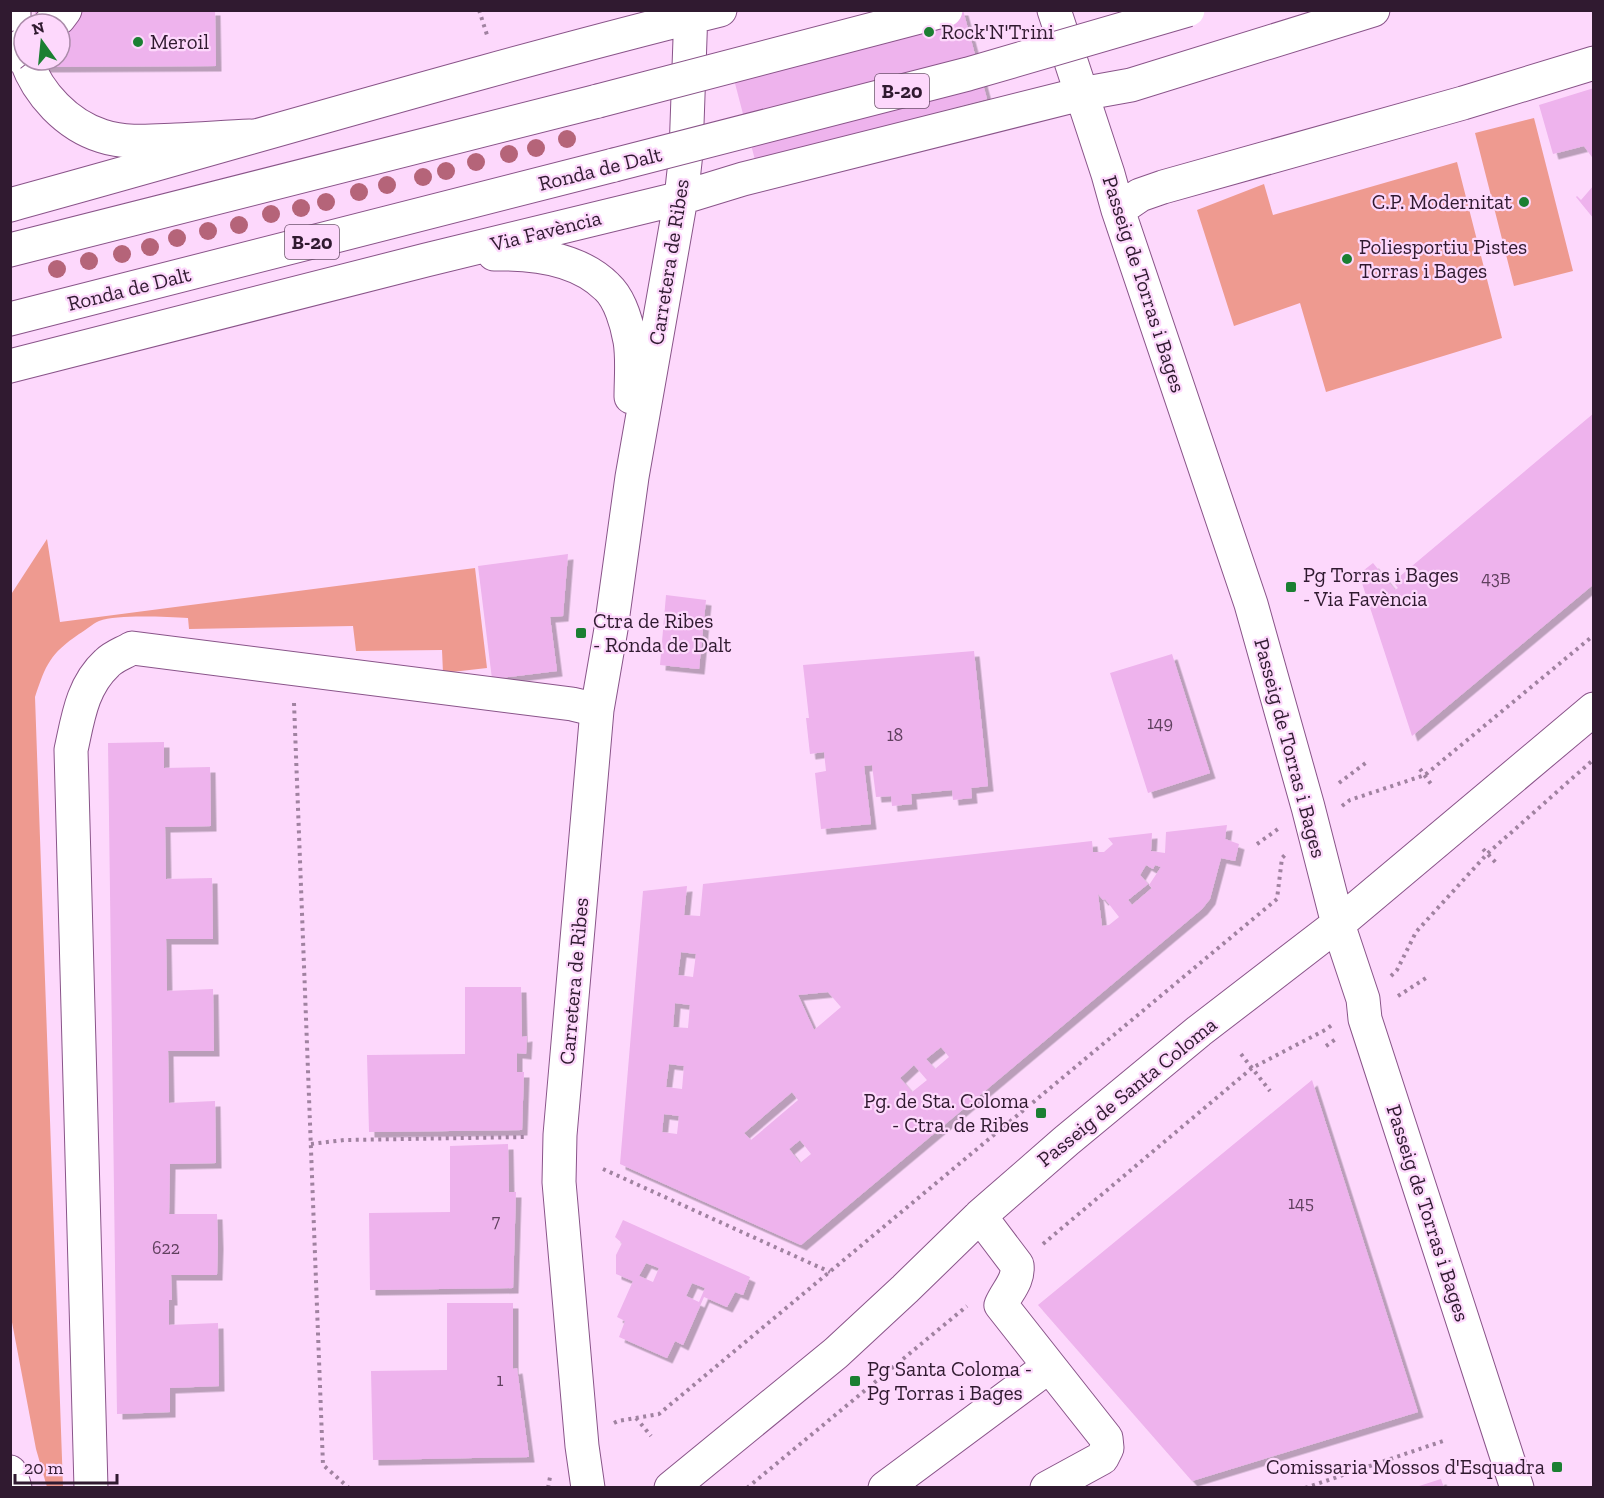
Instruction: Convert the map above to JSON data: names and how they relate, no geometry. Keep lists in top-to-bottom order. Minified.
{"streets":{"main road":["B-20","Ronda de Dalt","Via Favència","Carretera de Ribes","Passeig de Torras i Bages","Passeig de Santa Coloma"]},"crossings":[["Via Favència","Carretera de Ribes"],["Via Favència","Passeig de Torras i Bages"],["Passeig de Torras i Bages","Passeig de Santa Coloma"]],"places":{"other":["Rock'N'Trini","Meroil","C.P. Modernitat","Poliesportiu Pistes Torras i Bages"],"transit":["Pg Torras i Bages - Via Favència","Ctra de Ribes - Ronda de Dalt","Pg. de Sta. Coloma - Ctra. de Ribes","Pg Santa Coloma - Pg Torras i Bages","Comissaria Mossos d'Esquadra"]},"house_numbers":["43B","149","18","145","7","622","1"],"scale_bar":"20 m","north":"top"}
